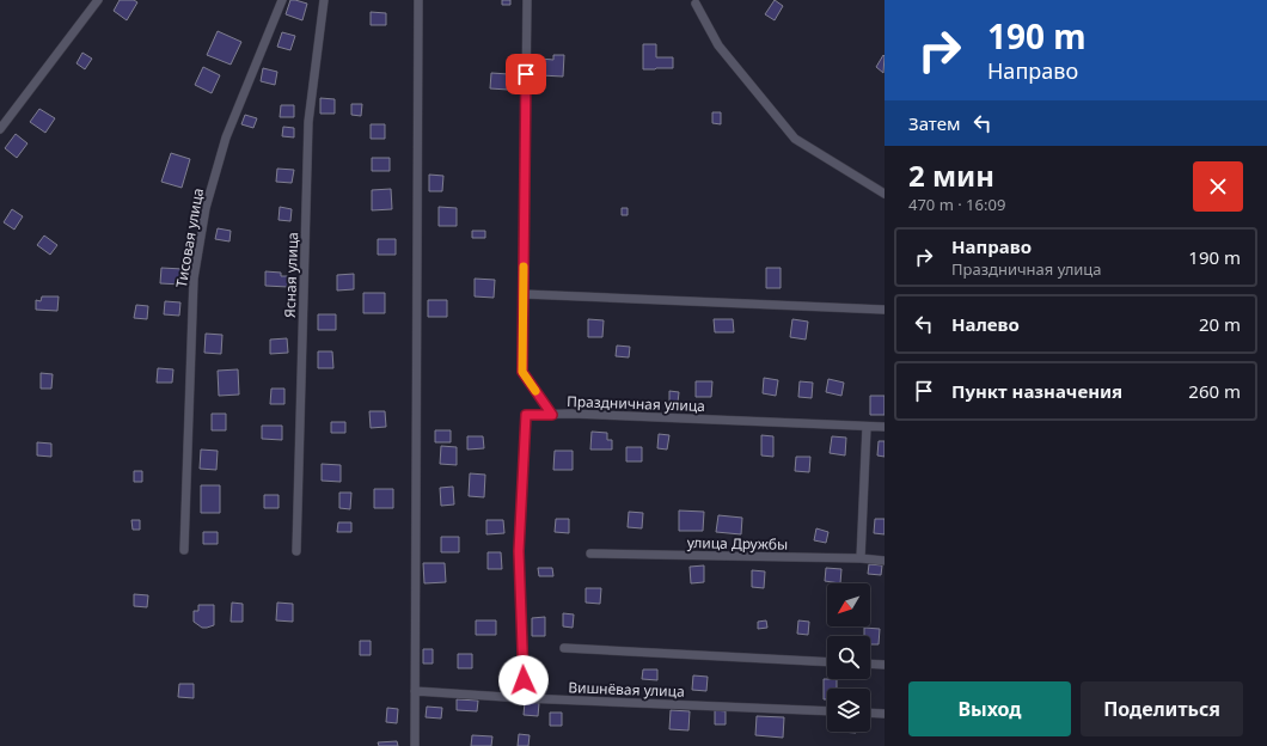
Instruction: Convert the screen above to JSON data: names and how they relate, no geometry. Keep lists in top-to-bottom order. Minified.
{"streets":{"street":["Тисовая улица","Ясная улица","Праздничная улица","улица Дружбы","Вишнёвая улица"]},"crossings":[["Праздничная улица","Вишнёвая улица"]],"north":"bottom left","page":{"turn":["190 m","Направо"],"then":"Затем","heading":["2 мин","470 m · 16:09"],"list":[{"name":"Направо","note":"Праздничная улица","value":"190 m"},{"name":"Налево","value":"20 m"},{"name":"Пункт назначения","value":"260 m"}],"buttons":["Выход","Поделиться"]}}
